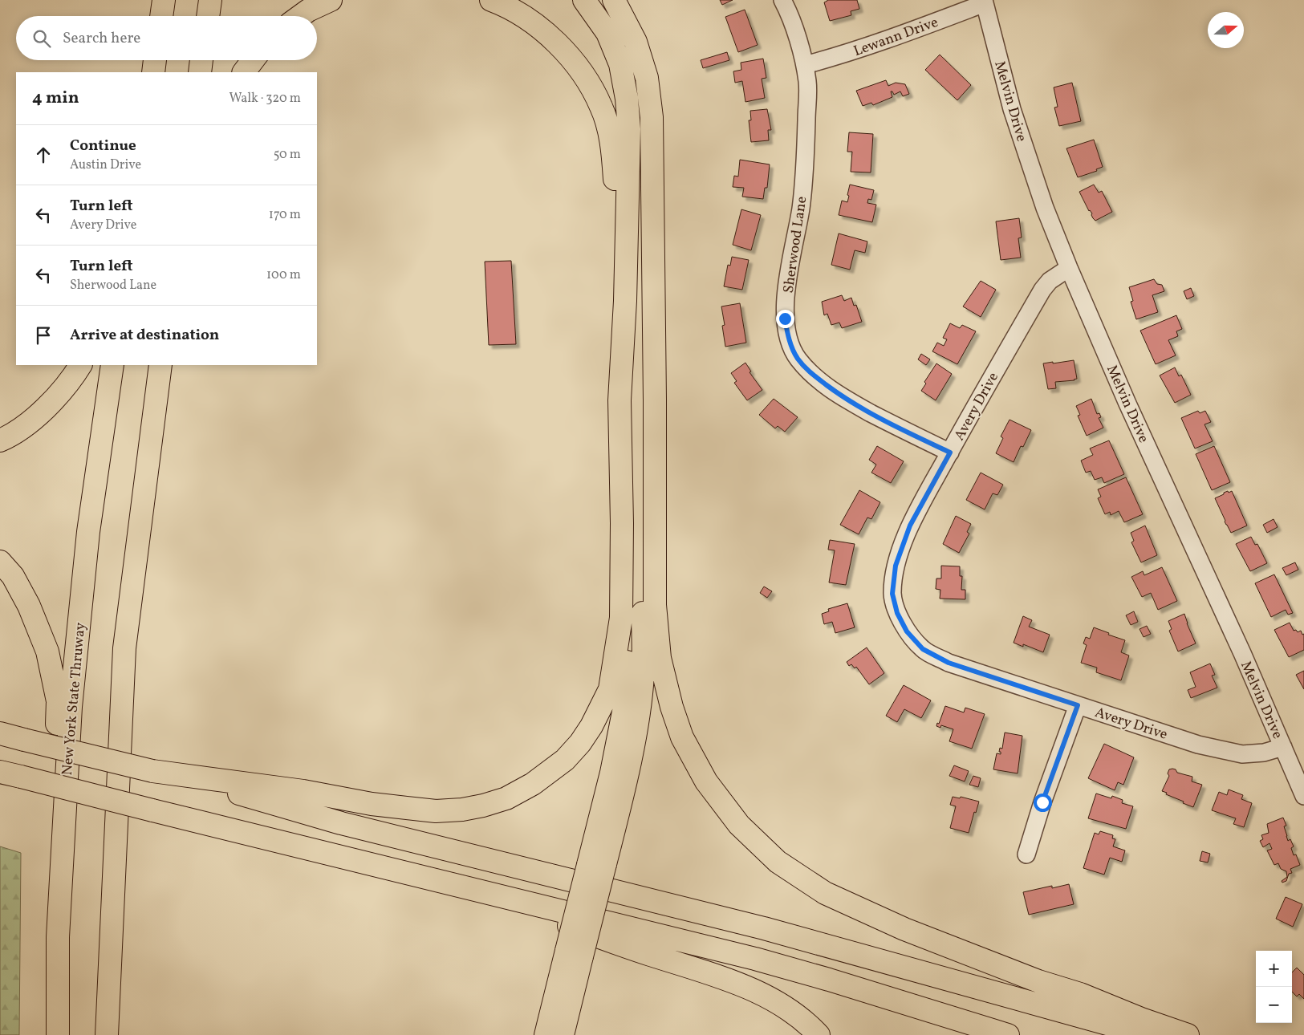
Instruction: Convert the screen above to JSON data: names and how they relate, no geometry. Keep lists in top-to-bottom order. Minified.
{"streets":{"highway":["New York State Thruway"],"street":["Lewann Drive","Melvin Drive","Sherwood Lane","Avery Drive"]},"crossings":[["Lewann Drive","Melvin Drive"],["Lewann Drive","Sherwood Lane"],["Melvin Drive","Avery Drive"],["Sherwood Lane","Avery Drive"]],"north":"right","page":{"search":"Search here","heading":["4 min","Walk · 320 m"],"list":[["Continue","Austin Drive","50 m"],["Turn left","Avery Drive","170 m"],["Turn left","Sherwood Lane","100 m"],"Arrive at destination"],"map_buttons":["+","−"]}}
